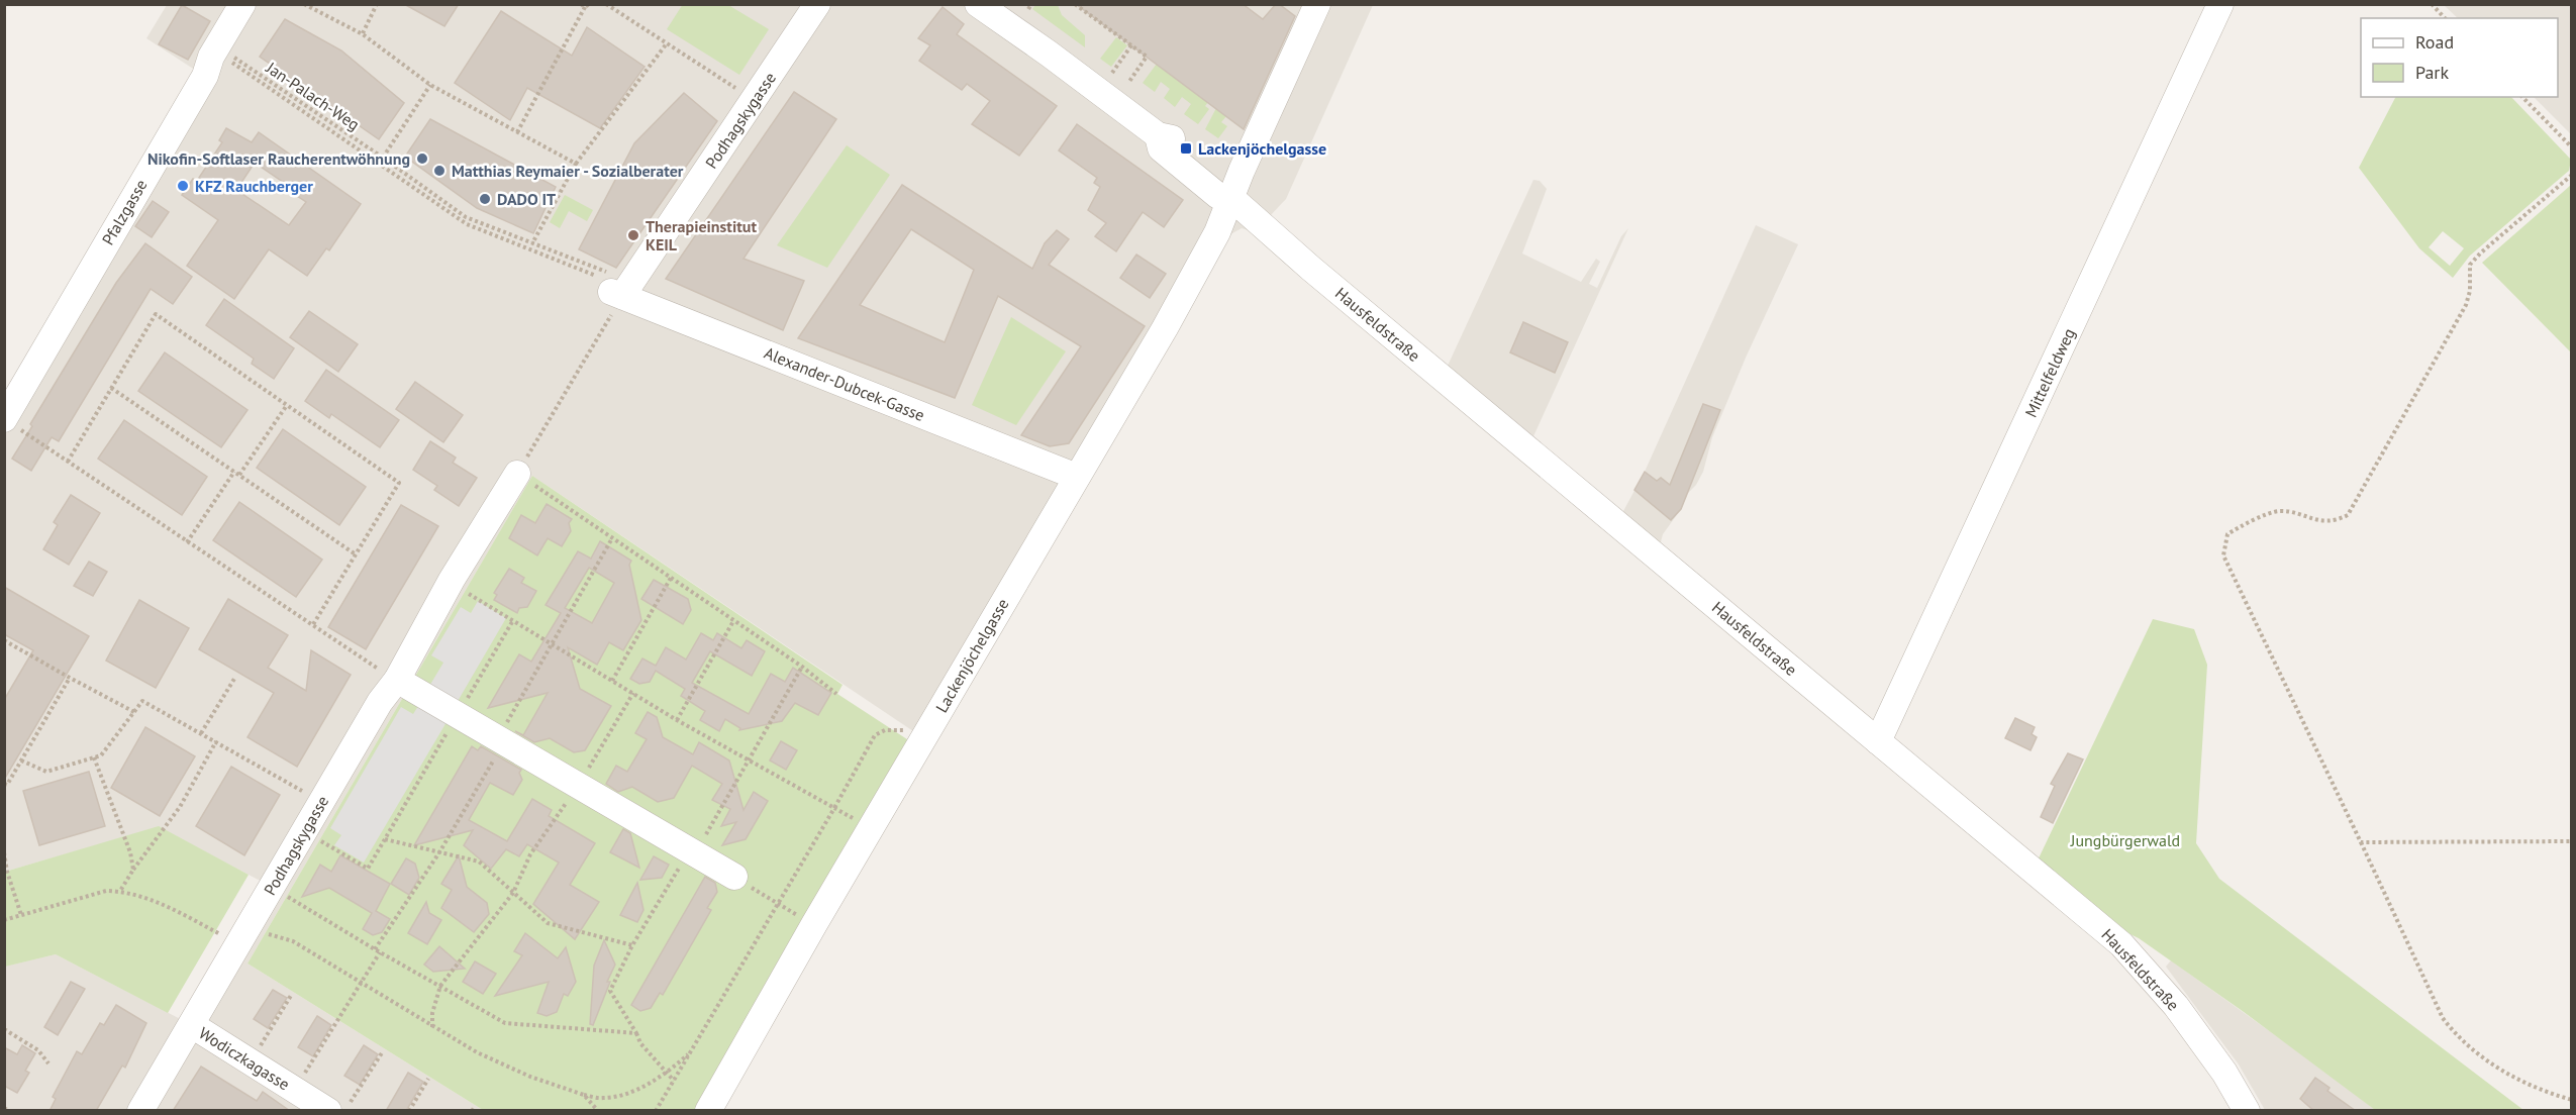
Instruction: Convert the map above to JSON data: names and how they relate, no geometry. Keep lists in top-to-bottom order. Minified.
{"streets":{"street":["Podhagskygasse","Pfalzgasse","Hausfeldstraße","Mittelfeldweg","Alexander-Dubcek-Gasse","Lackenjöchelgasse","Wodiczkagasse"],"path":["Jan-Palach-Weg"]},"crossings":[["Jan-Palach-Weg","Podhagskygasse"],["Jan-Palach-Weg","Alexander-Dubcek-Gasse"],["Podhagskygasse","Alexander-Dubcek-Gasse"],["Podhagskygasse","Wodiczkagasse"],["Hausfeldstraße","Mittelfeldweg"],["Hausfeldstraße","Lackenjöchelgasse"],["Alexander-Dubcek-Gasse","Lackenjöchelgasse"]],"parks":["Jungbürgerwald"],"places":{"transit":["Lackenjöchelgasse"],"other":["Nikofin-Softlaser Raucherentwöhnung","Matthias Reymaier - Sozialberater","KFZ Rauchberger","DADO IT","Therapieinstitut KEIL"]},"legend":["Road","Park"]}
